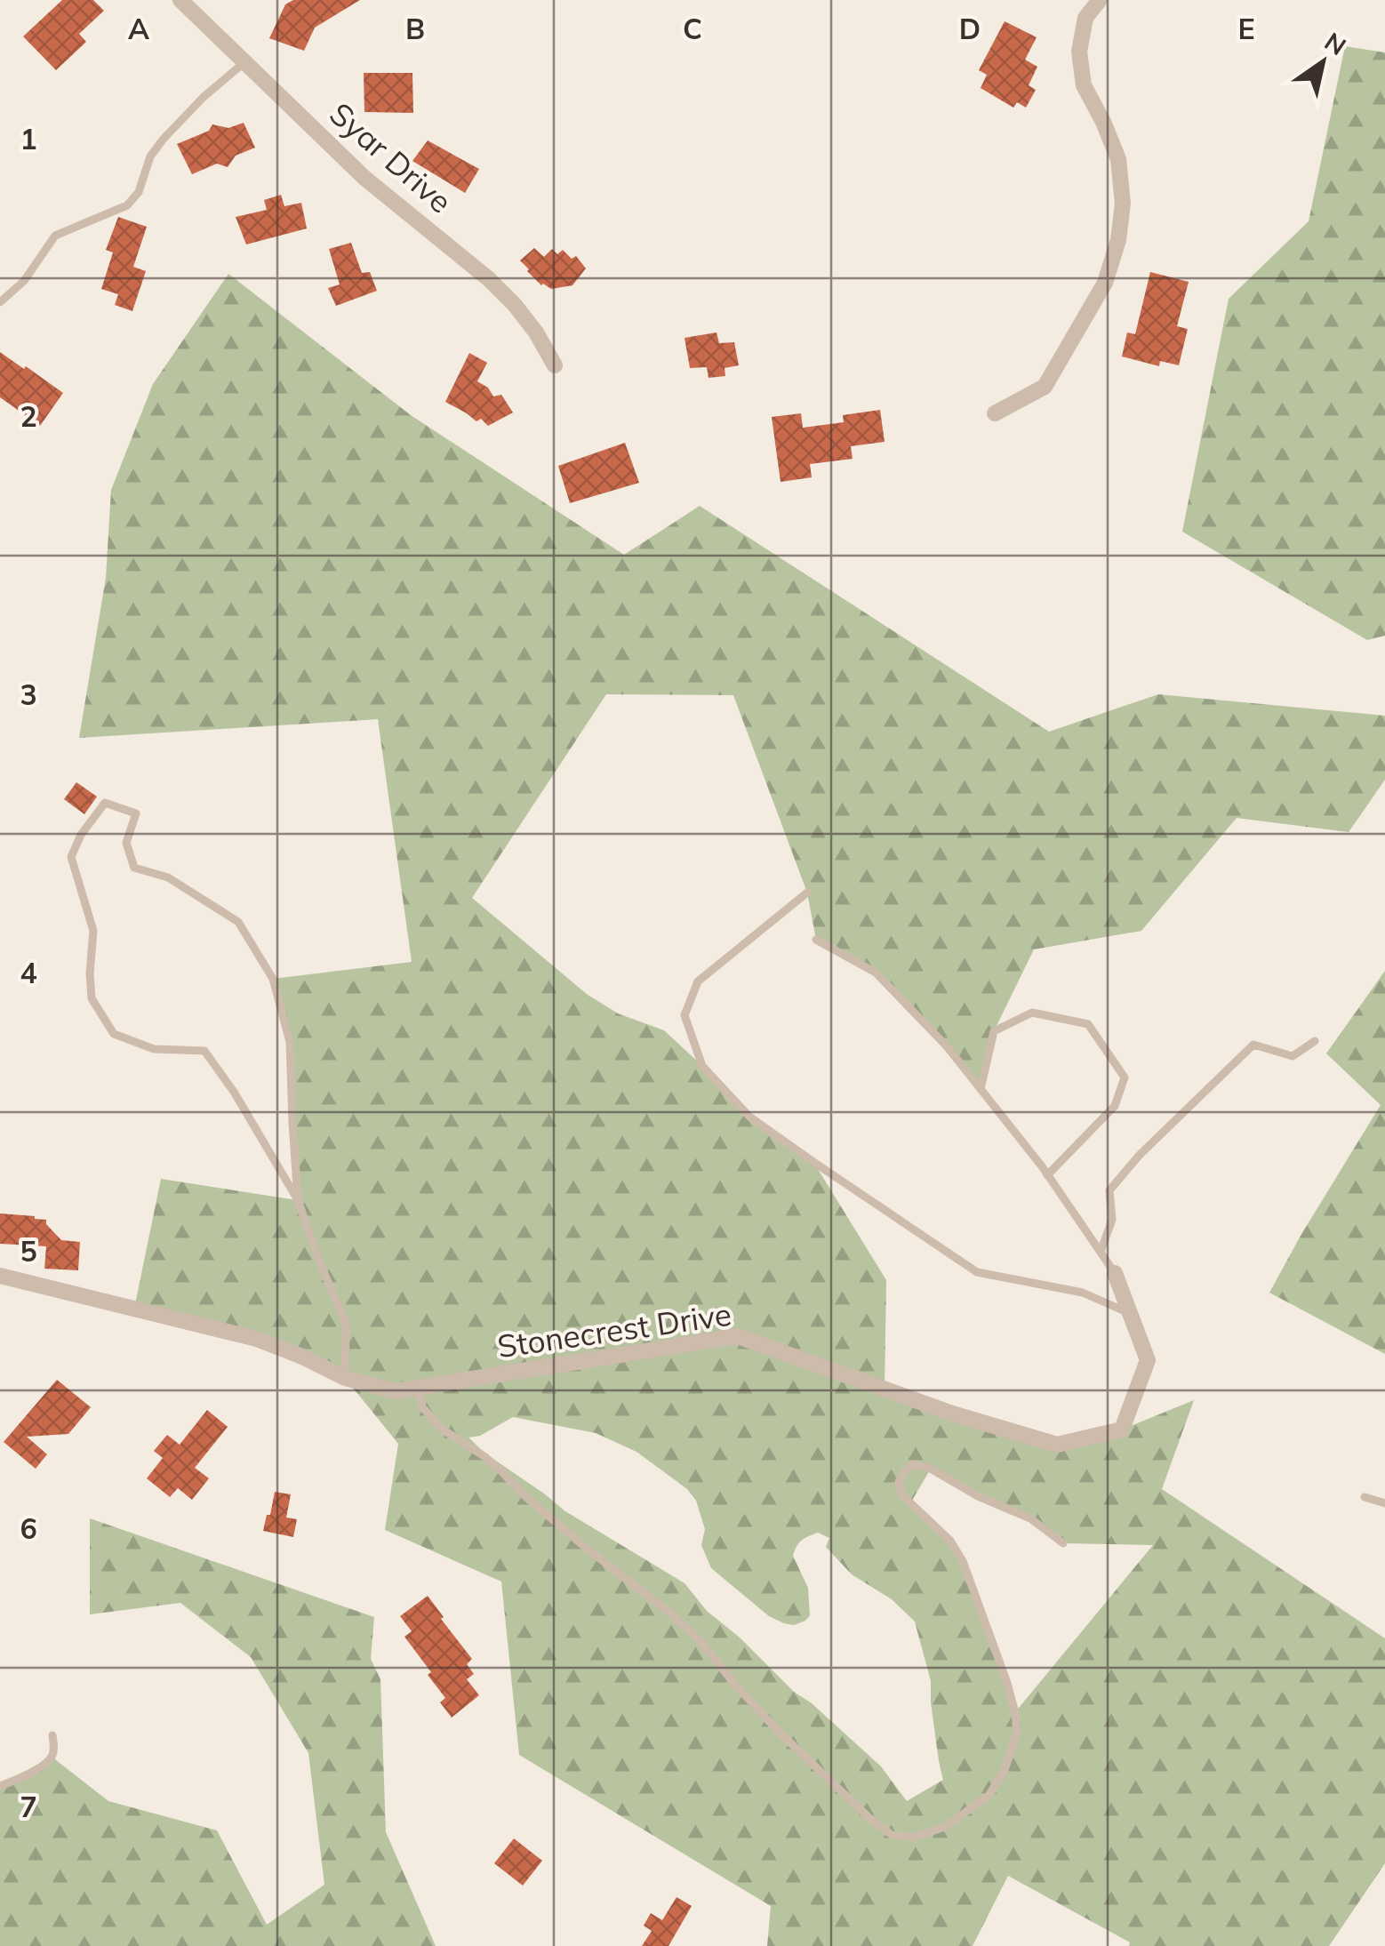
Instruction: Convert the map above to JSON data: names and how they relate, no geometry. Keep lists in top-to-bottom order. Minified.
{"streets":{"street":["Syar Drive","Stonecrest Drive"]},"north":"top right","grid":{"columns":["A","B","C","D","E"],"rows":["1","2","3","4","5","6","7"]}}
